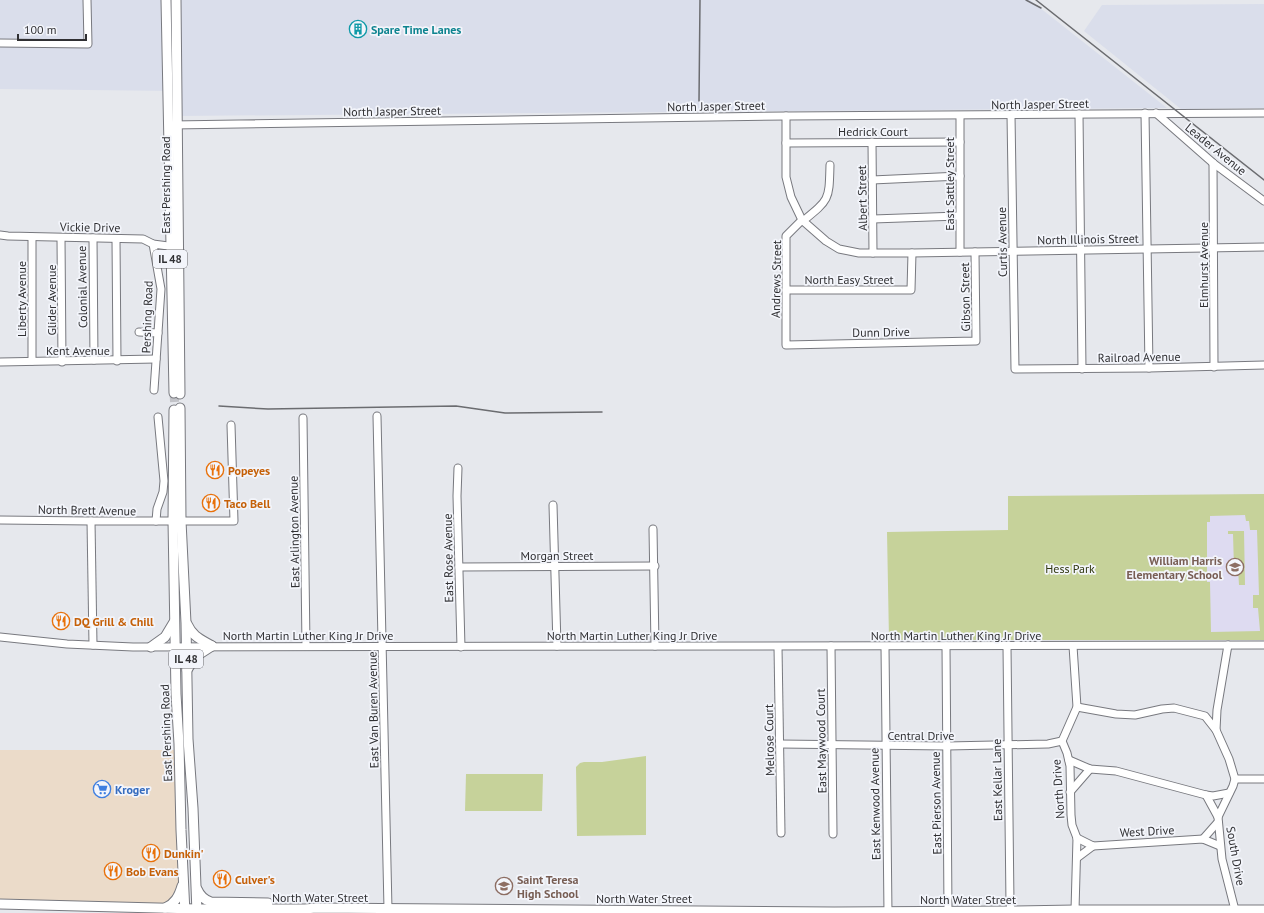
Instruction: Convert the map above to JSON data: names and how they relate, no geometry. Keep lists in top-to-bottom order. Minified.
{"streets":{"main road":["East Pershing Road","IL 48","North Water Street"],"street":["North Jasper Street","Hedrick Court","Leader Avenue","East Sattley Street","Albert Street","Vickie Drive","North Illinois Street","Curtis Avenue","Elmhurst Avenue","Andrews Street","North Easy Street","Colonial Avenue","Gibson Street","Liberty Avenue","Glider Avenue","Pershing Road","Dunn Drive","Kent Avenue","Railroad Avenue","North Brett Avenue","East Arlington Avenue","Morgan Street","East Rose Avenue","North Martin Luther King Jr Drive","East Van Buren Avenue","Central Drive","Melrose Court","East Maywood Court","East Kellar Lane","North Drive","East Pierson Avenue","East Kenwood Avenue","West Drive","South Drive"]},"crossings":[["North Jasper Street","Leader Avenue"],["North Jasper Street","East Sattley Street"],["North Jasper Street","East Pershing Road"],["North Jasper Street","Curtis Avenue"],["Hedrick Court","East Sattley Street"],["Hedrick Court","Albert Street"],["Leader Avenue","Elmhurst Avenue"],["East Sattley Street","North Illinois Street"],["East Pershing Road","Vickie Drive"],["East Pershing Road","IL 48"],["East Pershing Road","North Brett Avenue"],["East Pershing Road","North Martin Luther King Jr Drive"],["East Pershing Road","North Water Street"],["Albert Street","North Illinois Street"],["Vickie Drive","Colonial Avenue"],["Vickie Drive","Liberty Avenue"],["Vickie Drive","Glider Avenue"],["Vickie Drive","Pershing Road"],["North Illinois Street","Curtis Avenue"],["North Illinois Street","Elmhurst Avenue"],["North Illinois Street","Andrews Street"],["North Illinois Street","North Easy Street"],["North Illinois Street","Gibson Street"],["Curtis Avenue","Railroad Avenue"],["IL 48","North Brett Avenue"],["IL 48","North Martin Luther King Jr Drive"],["IL 48","North Water Street"],["Elmhurst Avenue","Railroad Avenue"],["Andrews Street","North Easy Street"],["Andrews Street","Dunn Drive"],["Colonial Avenue","Kent Avenue"],["Gibson Street","Dunn Drive"],["Liberty Avenue","Kent Avenue"],["Glider Avenue","Kent Avenue"],["Pershing Road","Kent Avenue"],["East Arlington Avenue","North Martin Luther King Jr Drive"],["Morgan Street","East Rose Avenue"],["East Rose Avenue","North Martin Luther King Jr Drive"],["North Martin Luther King Jr Drive","East Van Buren Avenue"],["North Martin Luther King Jr Drive","Melrose Court"],["North Martin Luther King Jr Drive","East Maywood Court"],["North Martin Luther King Jr Drive","East Kellar Lane"],["North Martin Luther King Jr Drive","North Drive"],["North Martin Luther King Jr Drive","East Pierson Avenue"],["North Martin Luther King Jr Drive","East Kenwood Avenue"],["East Van Buren Avenue","North Water Street"],["Central Drive","Melrose Court"],["Central Drive","East Maywood Court"],["Central Drive","East Kellar Lane"],["Central Drive","North Drive"],["Central Drive","East Pierson Avenue"],["Central Drive","East Kenwood Avenue"],["East Kellar Lane","North Water Street"],["North Drive","North Water Street"],["East Pierson Avenue","North Water Street"],["East Kenwood Avenue","North Water Street"],["West Drive","South Drive"],["South Drive","North Water Street"]],"parks":["Hess Park"],"places":{"building":["Spare Time Lanes"],"restaurant":["Popeyes","Taco Bell","DQ Grill & Chill","Dunkin'","Bob Evans","Culver's"],"school or university":["William Harris Elementary School","Saint Teresa High School"],"supermarket":["Kroger"]},"scale_bar":"100 m"}
